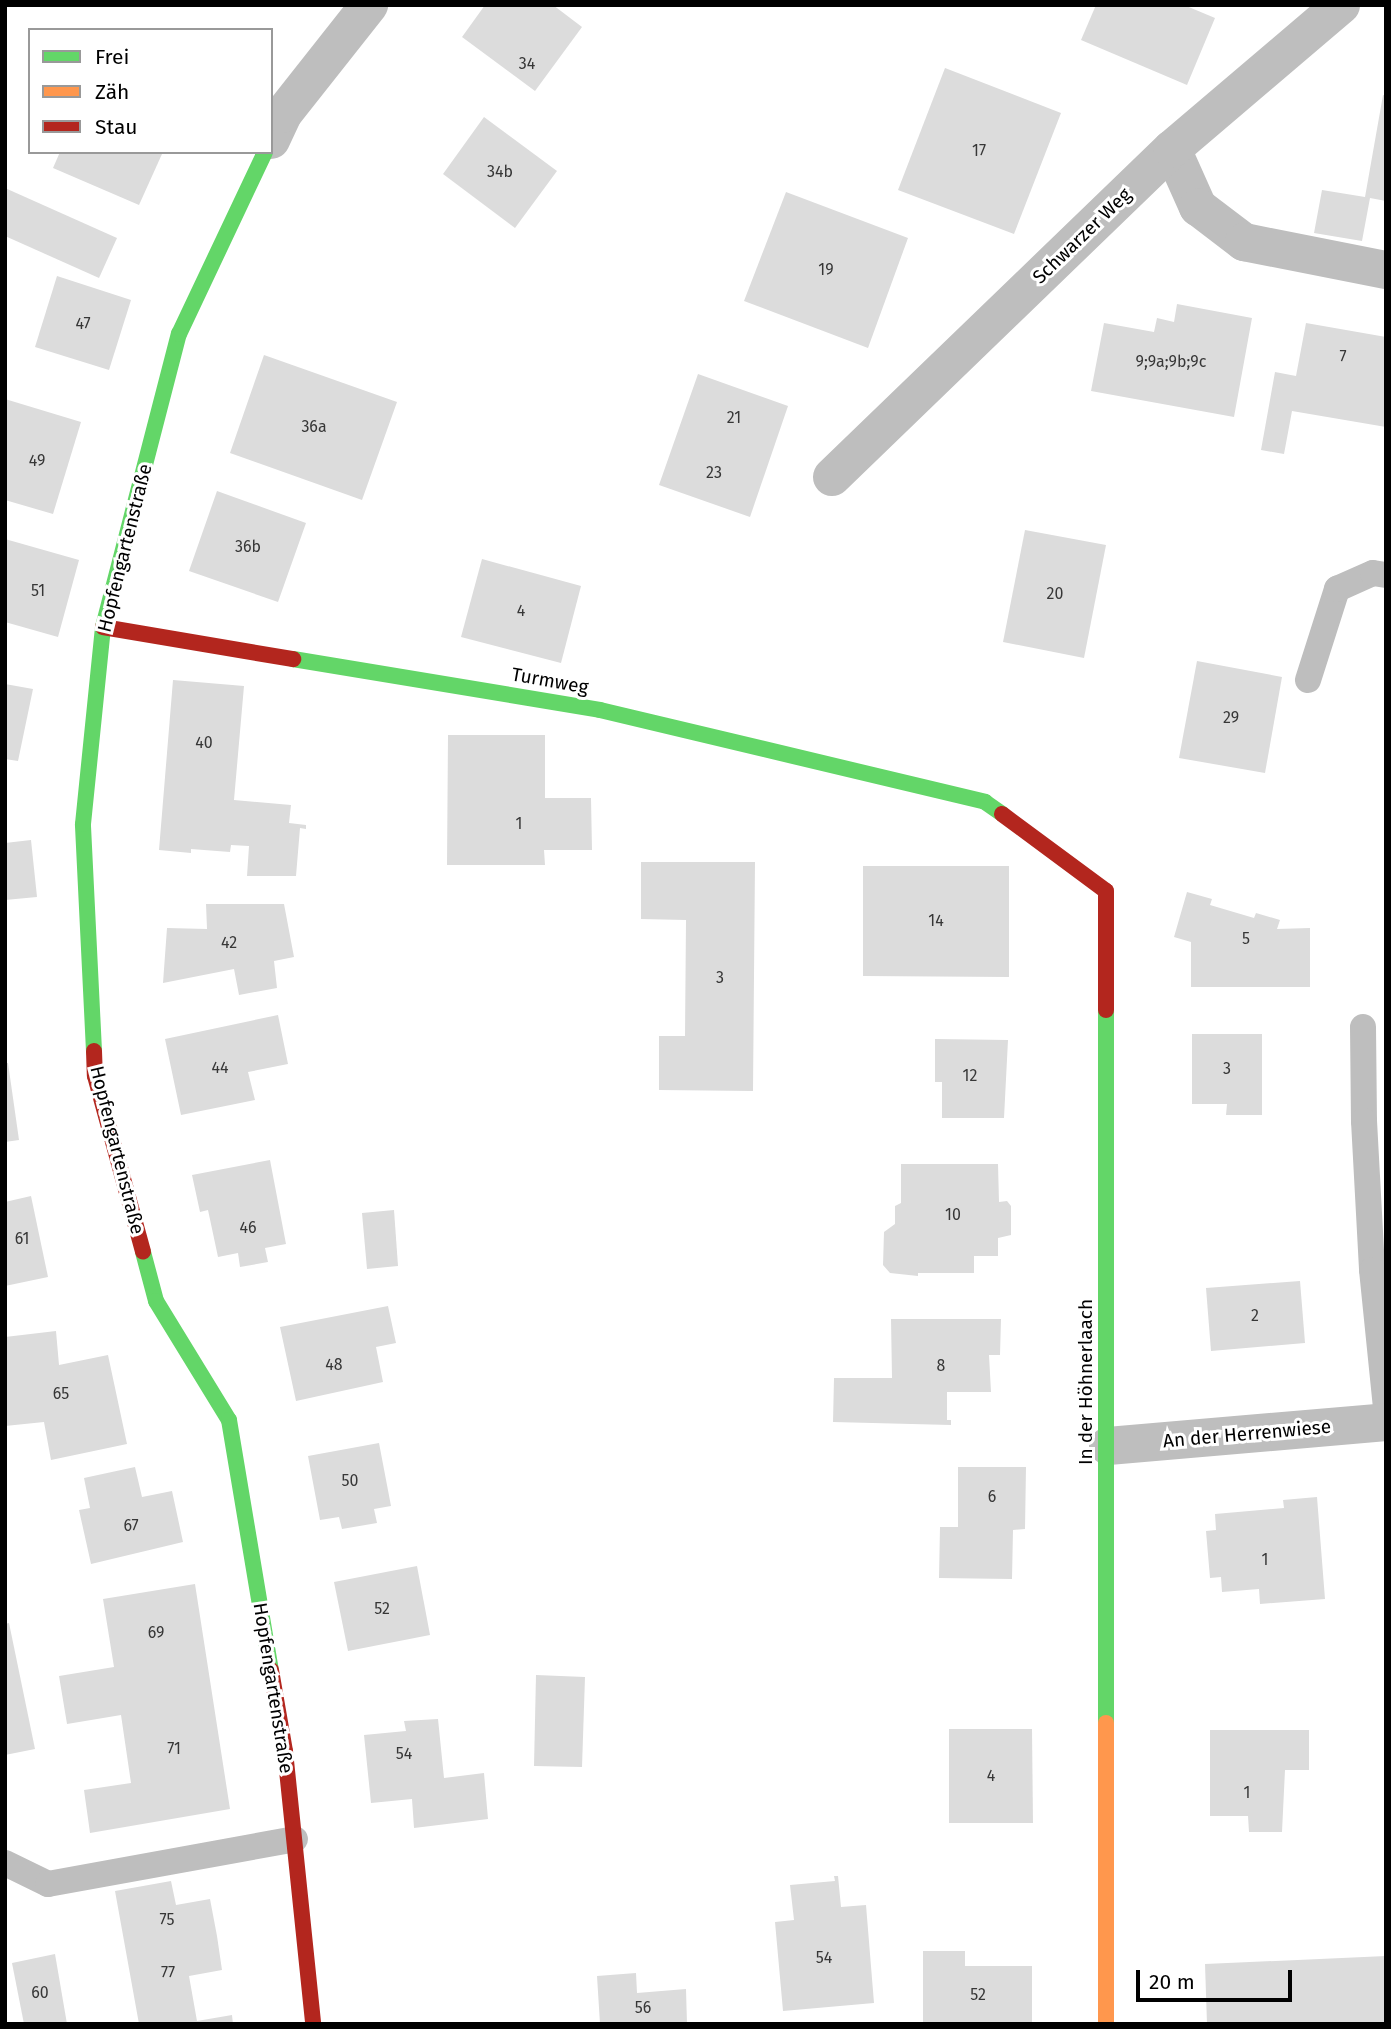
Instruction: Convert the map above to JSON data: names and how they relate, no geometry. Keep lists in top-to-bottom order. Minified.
{"streets":{"street":["Schwarzer Weg","Hopfengartenstraße","Turmweg","In der Höhnerlaach","An der Herrenwiese"]},"crossings":[["Hopfengartenstraße","Turmweg"],["Turmweg","In der Höhnerlaach"],["In der Höhnerlaach","An der Herrenwiese"]],"house_numbers":["34","17","34b","19","47","7","9;9a;9b;9c","21","36a","49","23","36b","51","20","4","29","40","1","14","5","42","3","44","3","12","10","46","61","2","48","8","65","50","6","67","1","52","69","71","54","4","1","75","54","77","60","52","56"],"legend":["Frei","Zäh","Stau"],"scale_bar":"20 m"}
